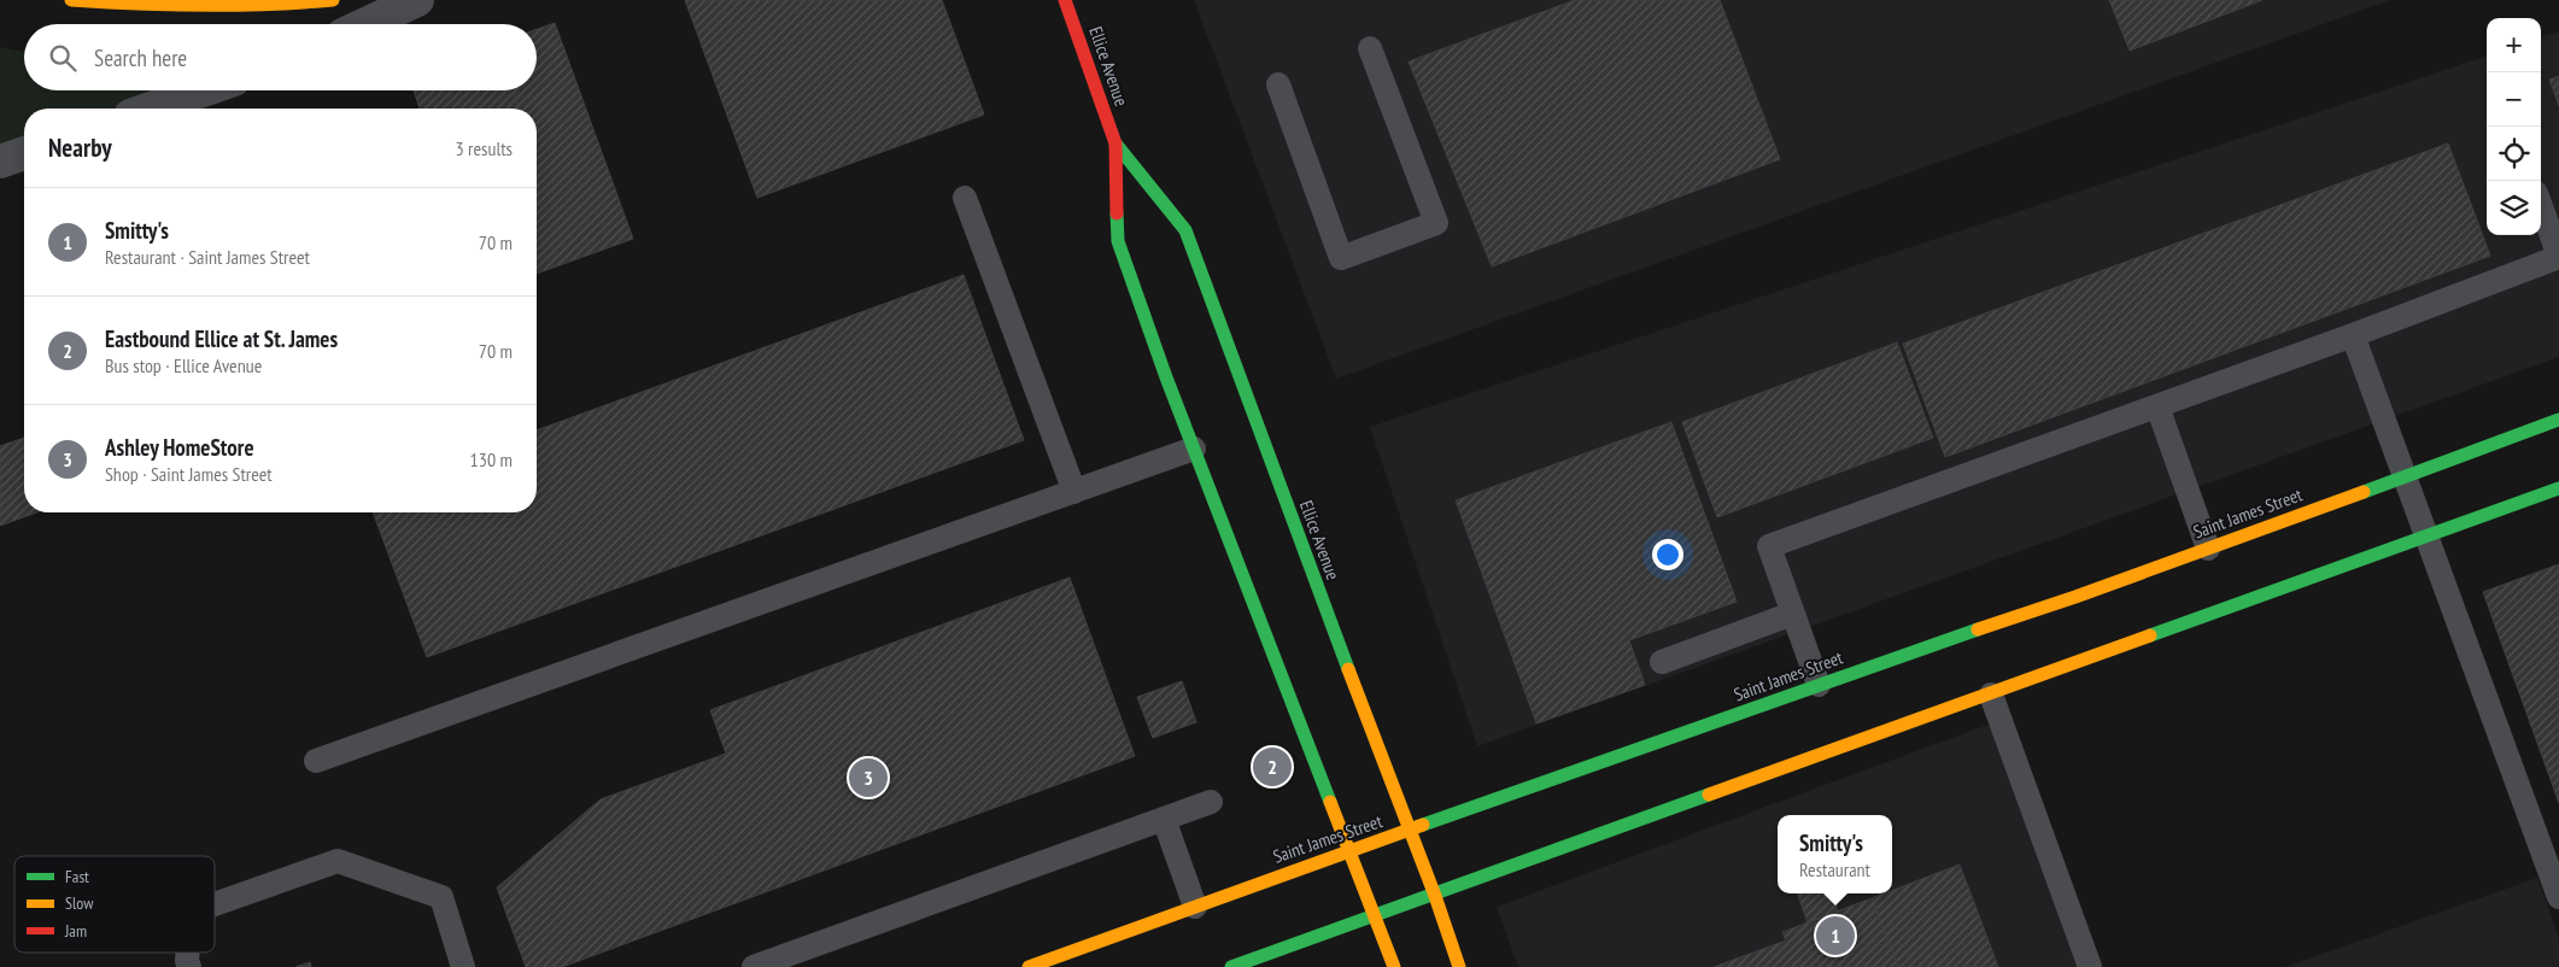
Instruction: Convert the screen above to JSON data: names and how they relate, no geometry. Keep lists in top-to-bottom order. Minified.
{"streets":{"main road":["Ellice Avenue","Saint James Street"]},"crossings":[["Ellice Avenue","Saint James Street"]],"legend":["Fast","Slow","Jam"],"page":{"map_buttons":["+","−"],"search":"Search here","heading":["Nearby","3 results"],"list":[{"mark":"1","name":"Smitty's","note":"Restaurant · Saint James Street","value":"70 m"},{"mark":"2","name":"Eastbound Ellice at St. James","note":"Bus stop · Ellice Avenue","value":"70 m"},{"mark":"3","name":"Ashley HomeStore","note":"Shop · Saint James Street","value":"130 m"}],"pins":["2","3","1"],"popup":["Smitty's","Restaurant"]}}
